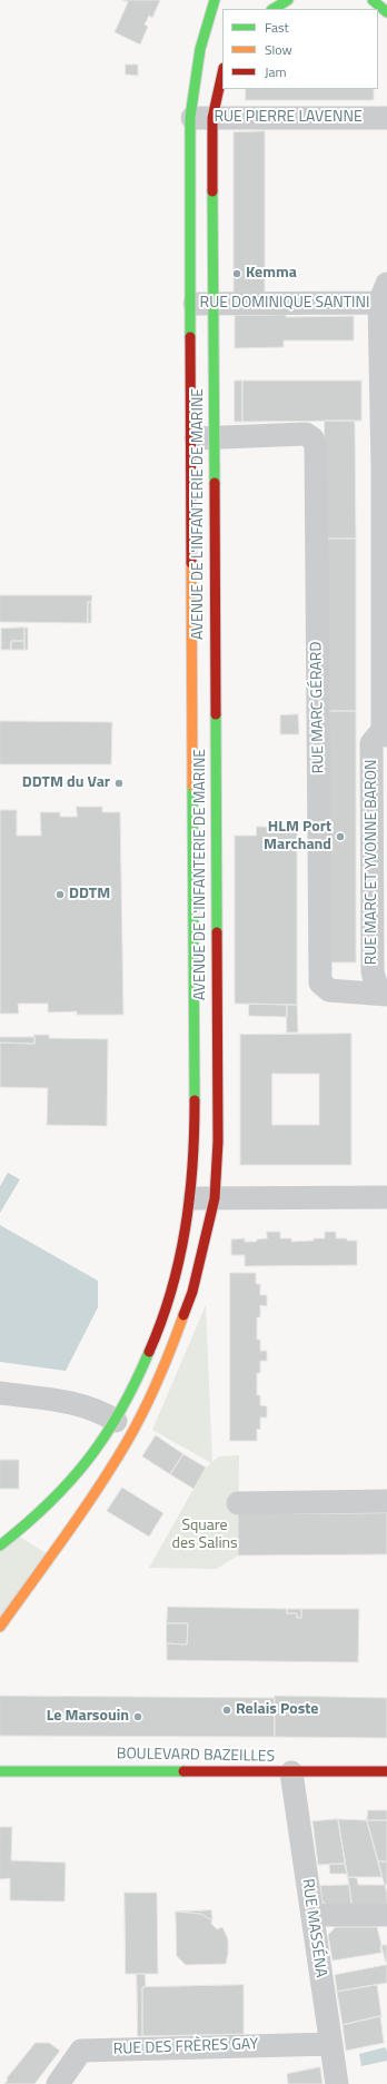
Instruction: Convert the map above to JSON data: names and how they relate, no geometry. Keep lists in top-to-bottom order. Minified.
{"streets":{"main road":["AVENUE DE L'INFANTERIE DE MARINE","BOULEVARD BAZEILLES"],"street":["RUE PIERRE LAVENNE","RUE DOMINIQUE SANTINI","RUE MARC GÉRARD","RUE MARC ET YVONNE BARON","RUE MASSÉNA","RUE DES FRÈRES GAY"]},"crossings":[["RUE PIERRE LAVENNE","AVENUE DE L'INFANTERIE DE MARINE"],["RUE DOMINIQUE SANTINI","AVENUE DE L'INFANTERIE DE MARINE"],["RUE DOMINIQUE SANTINI","RUE MARC ET YVONNE BARON"],["AVENUE DE L'INFANTERIE DE MARINE","RUE MARC GÉRARD"],["RUE MARC GÉRARD","RUE MARC ET YVONNE BARON"],["BOULEVARD BAZEILLES","RUE MASSÉNA"],["RUE MASSÉNA","RUE DES FRÈRES GAY"]],"parks":["Square des Salins"],"places":["Kemma","DDTM du Var","HLM Port Marchand","DDTM","Relais Poste","Le Marsouin"],"legend":["Fast","Slow","Jam"]}
